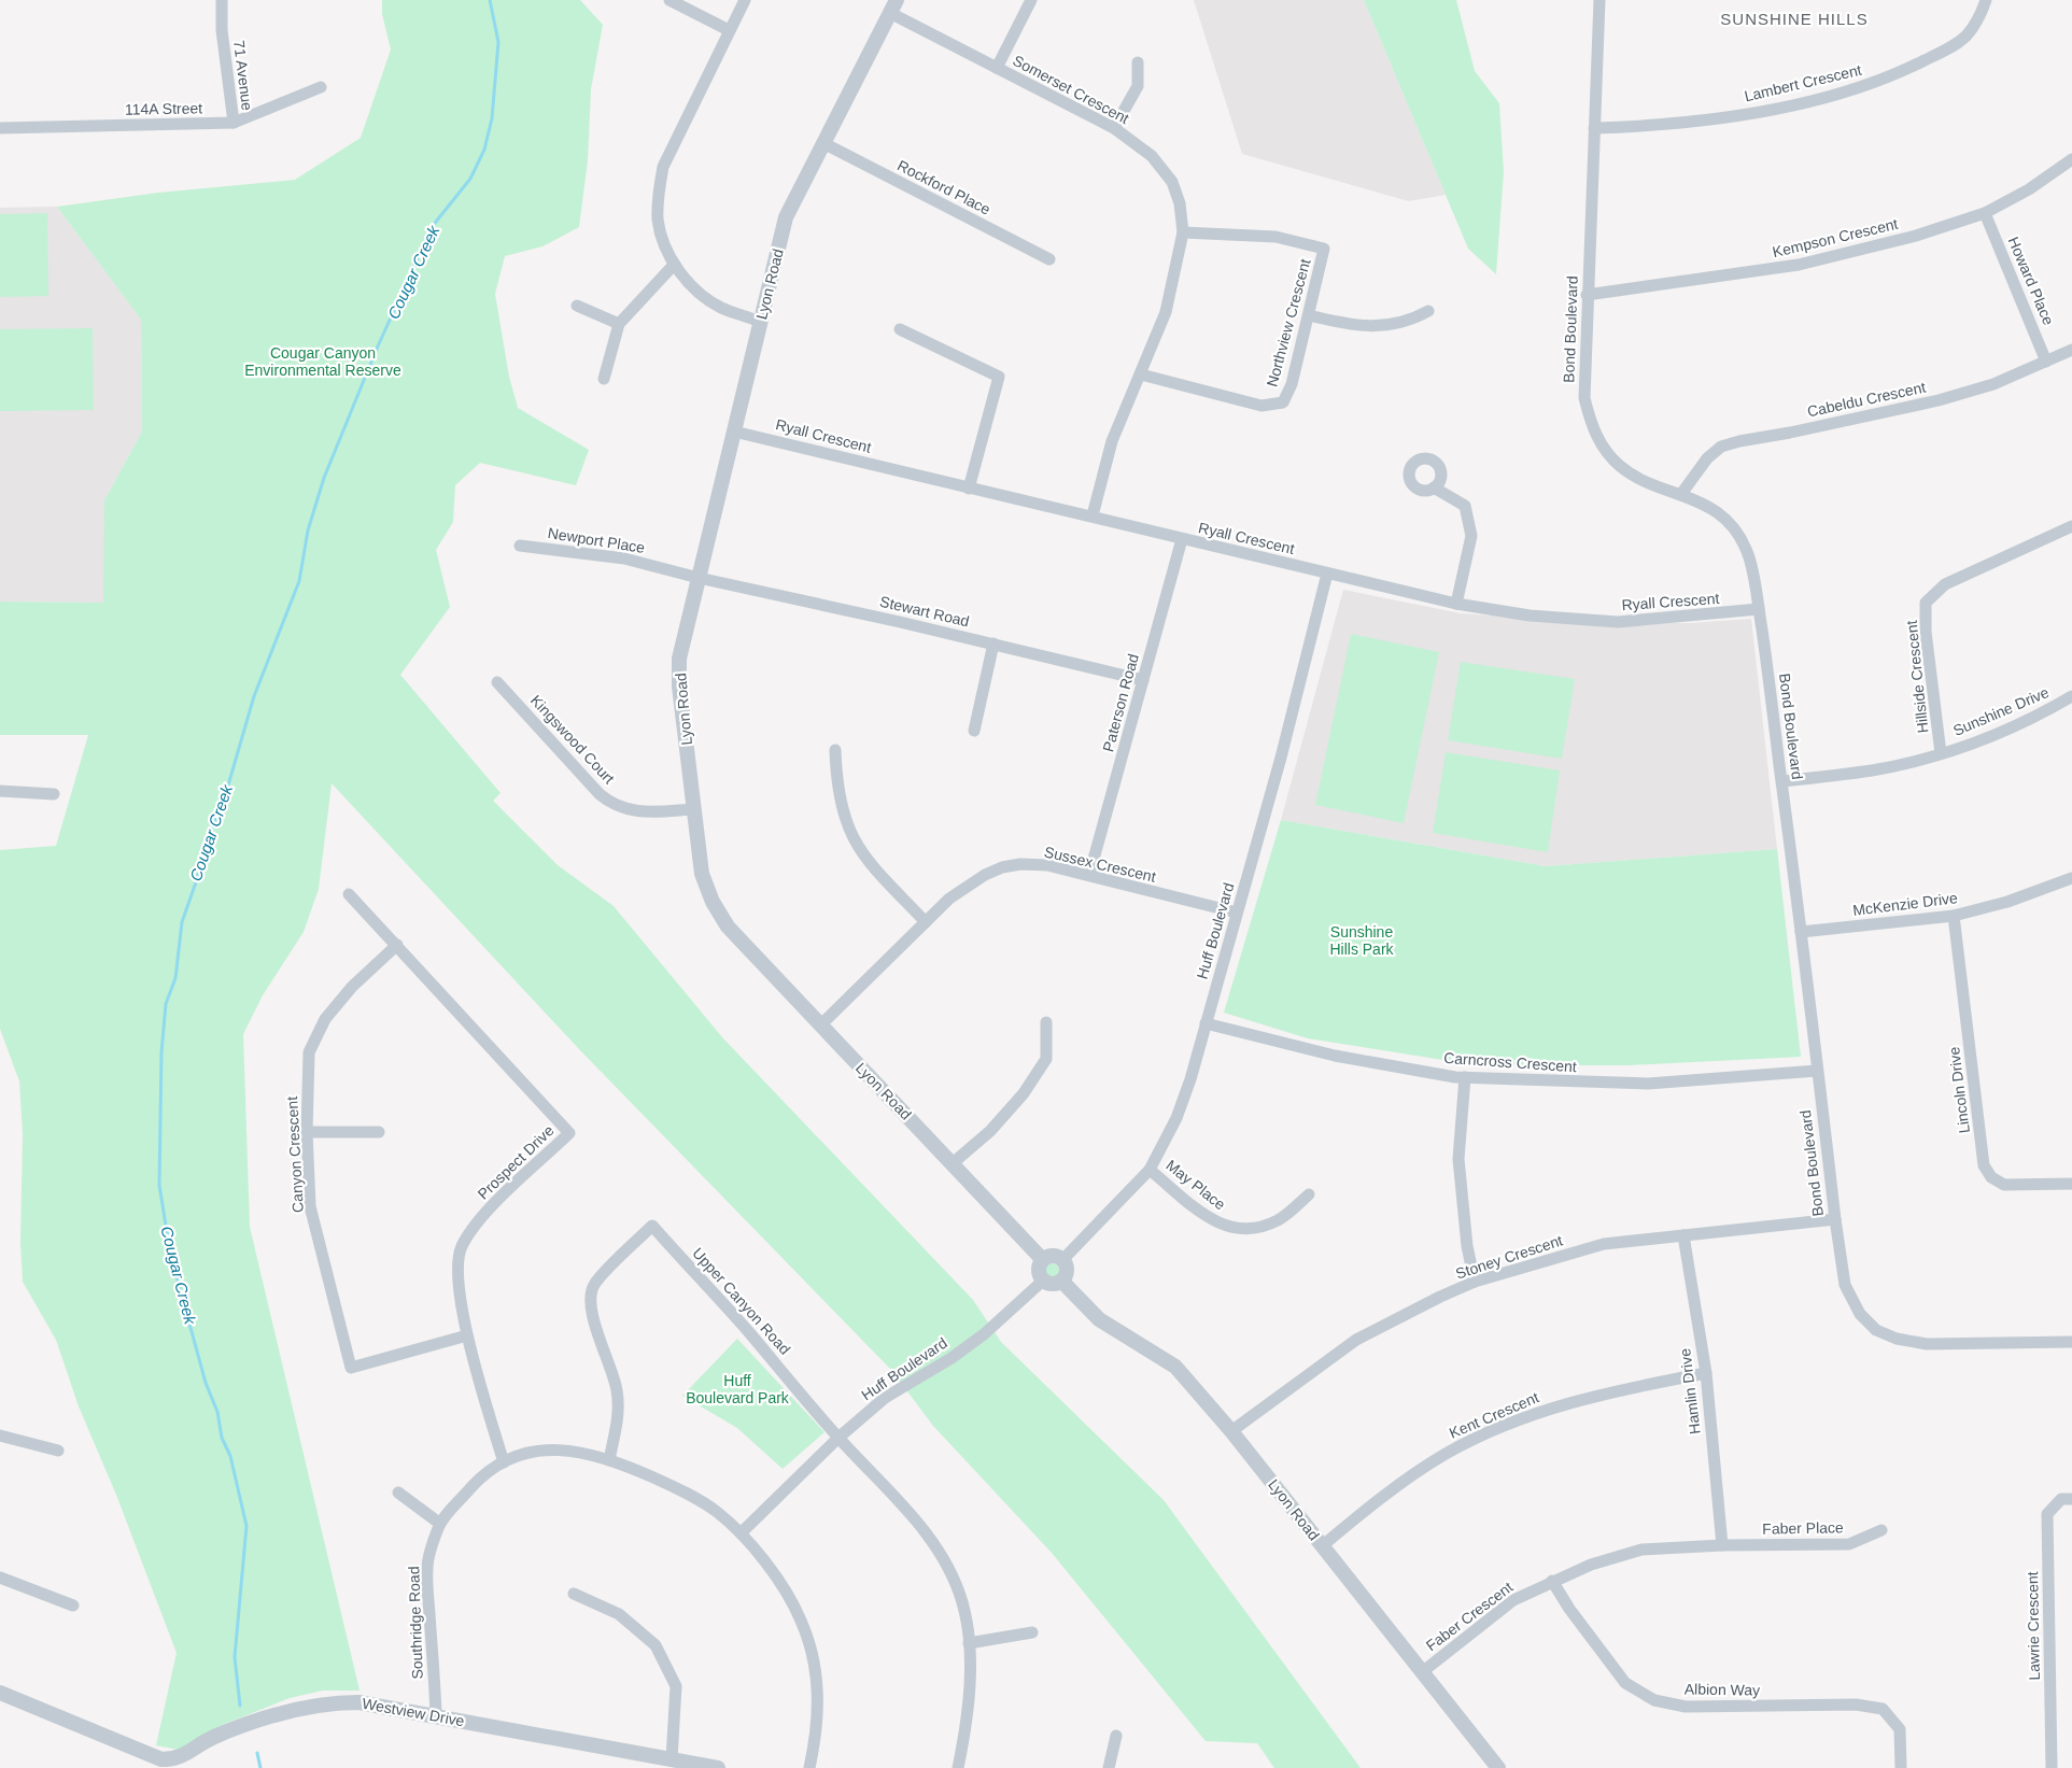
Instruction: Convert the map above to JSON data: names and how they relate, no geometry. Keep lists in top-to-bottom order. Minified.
{"streets":{"street":["71 Avenue","Lambert Crescent","Somerset Crescent","114A Street","Rockford Place","Kempson Crescent","Howard Place","Lyon Road","Northview Crescent","Bond Boulevard","Cabeldu Crescent","Ryall Crescent","Newport Place","Stewart Road","Hillside Crescent","Paterson Road","Sunshine Drive","Kingswood Court","Sussex Crescent","McKenzie Drive","Huff Boulevard","Carncross Crescent","Lincoln Drive","Canyon Crescent","Prospect Drive","May Place","Stoney Crescent","Upper Canyon Road","Hamlin Drive","Kent Crescent","Faber Place","Faber Crescent","Southridge Road","Lawrie Crescent","Albion Way","Westview Drive"]},"crossings":[["71 Avenue","114A Street"],["Lambert Crescent","Bond Boulevard"],["Somerset Crescent","Lyon Road"],["Somerset Crescent","Northview Crescent"],["Somerset Crescent","Ryall Crescent"],["Rockford Place","Lyon Road"],["Kempson Crescent","Howard Place"],["Kempson Crescent","Bond Boulevard"],["Howard Place","Cabeldu Crescent"],["Lyon Road","Ryall Crescent"],["Lyon Road","Newport Place"],["Lyon Road","Stewart Road"],["Lyon Road","Kingswood Court"],["Lyon Road","Sussex Crescent"],["Lyon Road","Huff Boulevard"],["Lyon Road","Stoney Crescent"],["Lyon Road","Kent Crescent"],["Lyon Road","Faber Crescent"],["Bond Boulevard","Cabeldu Crescent"],["Bond Boulevard","Ryall Crescent"],["Bond Boulevard","Sunshine Drive"],["Bond Boulevard","McKenzie Drive"],["Bond Boulevard","Carncross Crescent"],["Bond Boulevard","Stoney Crescent"],["Ryall Crescent","Paterson Road"],["Ryall Crescent","Huff Boulevard"],["Newport Place","Stewart Road"],["Stewart Road","Paterson Road"],["Hillside Crescent","Sunshine Drive"],["Paterson Road","Sussex Crescent"],["Sussex Crescent","Huff Boulevard"],["McKenzie Drive","Lincoln Drive"],["Huff Boulevard","Carncross Crescent"],["Huff Boulevard","May Place"],["Huff Boulevard","Upper Canyon Road"],["Huff Boulevard","Southridge Road"],["Canyon Crescent","Prospect Drive"],["Prospect Drive","Southridge Road"],["Stoney Crescent","Hamlin Drive"],["Upper Canyon Road","Southridge Road"],["Hamlin Drive","Kent Crescent"],["Hamlin Drive","Faber Place"],["Hamlin Drive","Faber Crescent"],["Faber Place","Faber Crescent"],["Faber Crescent","Albion Way"],["Southridge Road","Westview Drive"]],"districts":["SUNSHINE HILLS"],"water":["Cougar Creek"],"parks":["Cougar Canyon Environmental Reserve","Sunshine Hills Park","Huff Boulevard Park"]}
